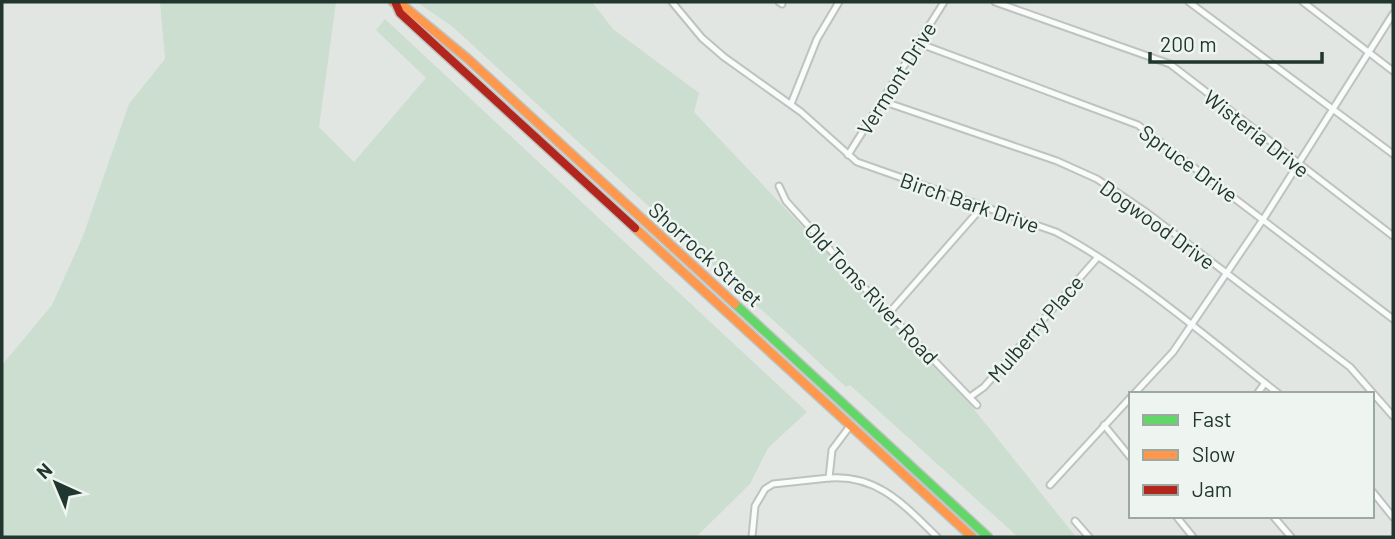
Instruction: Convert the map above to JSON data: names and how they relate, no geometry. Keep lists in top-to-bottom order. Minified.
{"streets":{"main road":["Shorrock Street"],"street":["Vermont Drive","Wisteria Drive","Spruce Drive","Birch Bark Drive","Dogwood Drive","Old Toms River Road","Mulberry Place"]},"crossings":[["Vermont Drive","Spruce Drive"],["Vermont Drive","Birch Bark Drive"],["Vermont Drive","Dogwood Drive"],["Birch Bark Drive","Mulberry Place"],["Old Toms River Road","Mulberry Place"]],"legend":["Fast","Slow","Jam"],"scale_bar":"200 m","north":"top left"}
